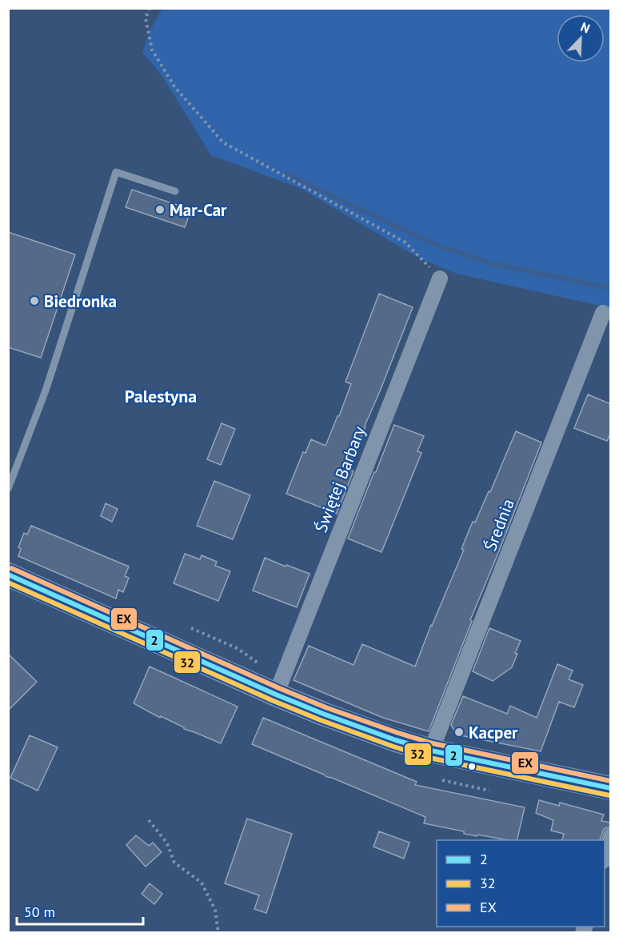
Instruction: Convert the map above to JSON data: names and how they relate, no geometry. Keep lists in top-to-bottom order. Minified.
{"streets":{"street":["Świętej Barbary","Średnia"]},"districts":["Palestyna"],"places":["Mar-Car","Biedronka","Kacper"],"lines":["transit line EX","transit line 2","transit line 32"],"legend":["2","32","EX"],"scale_bar":"50 m","north":"top right"}
